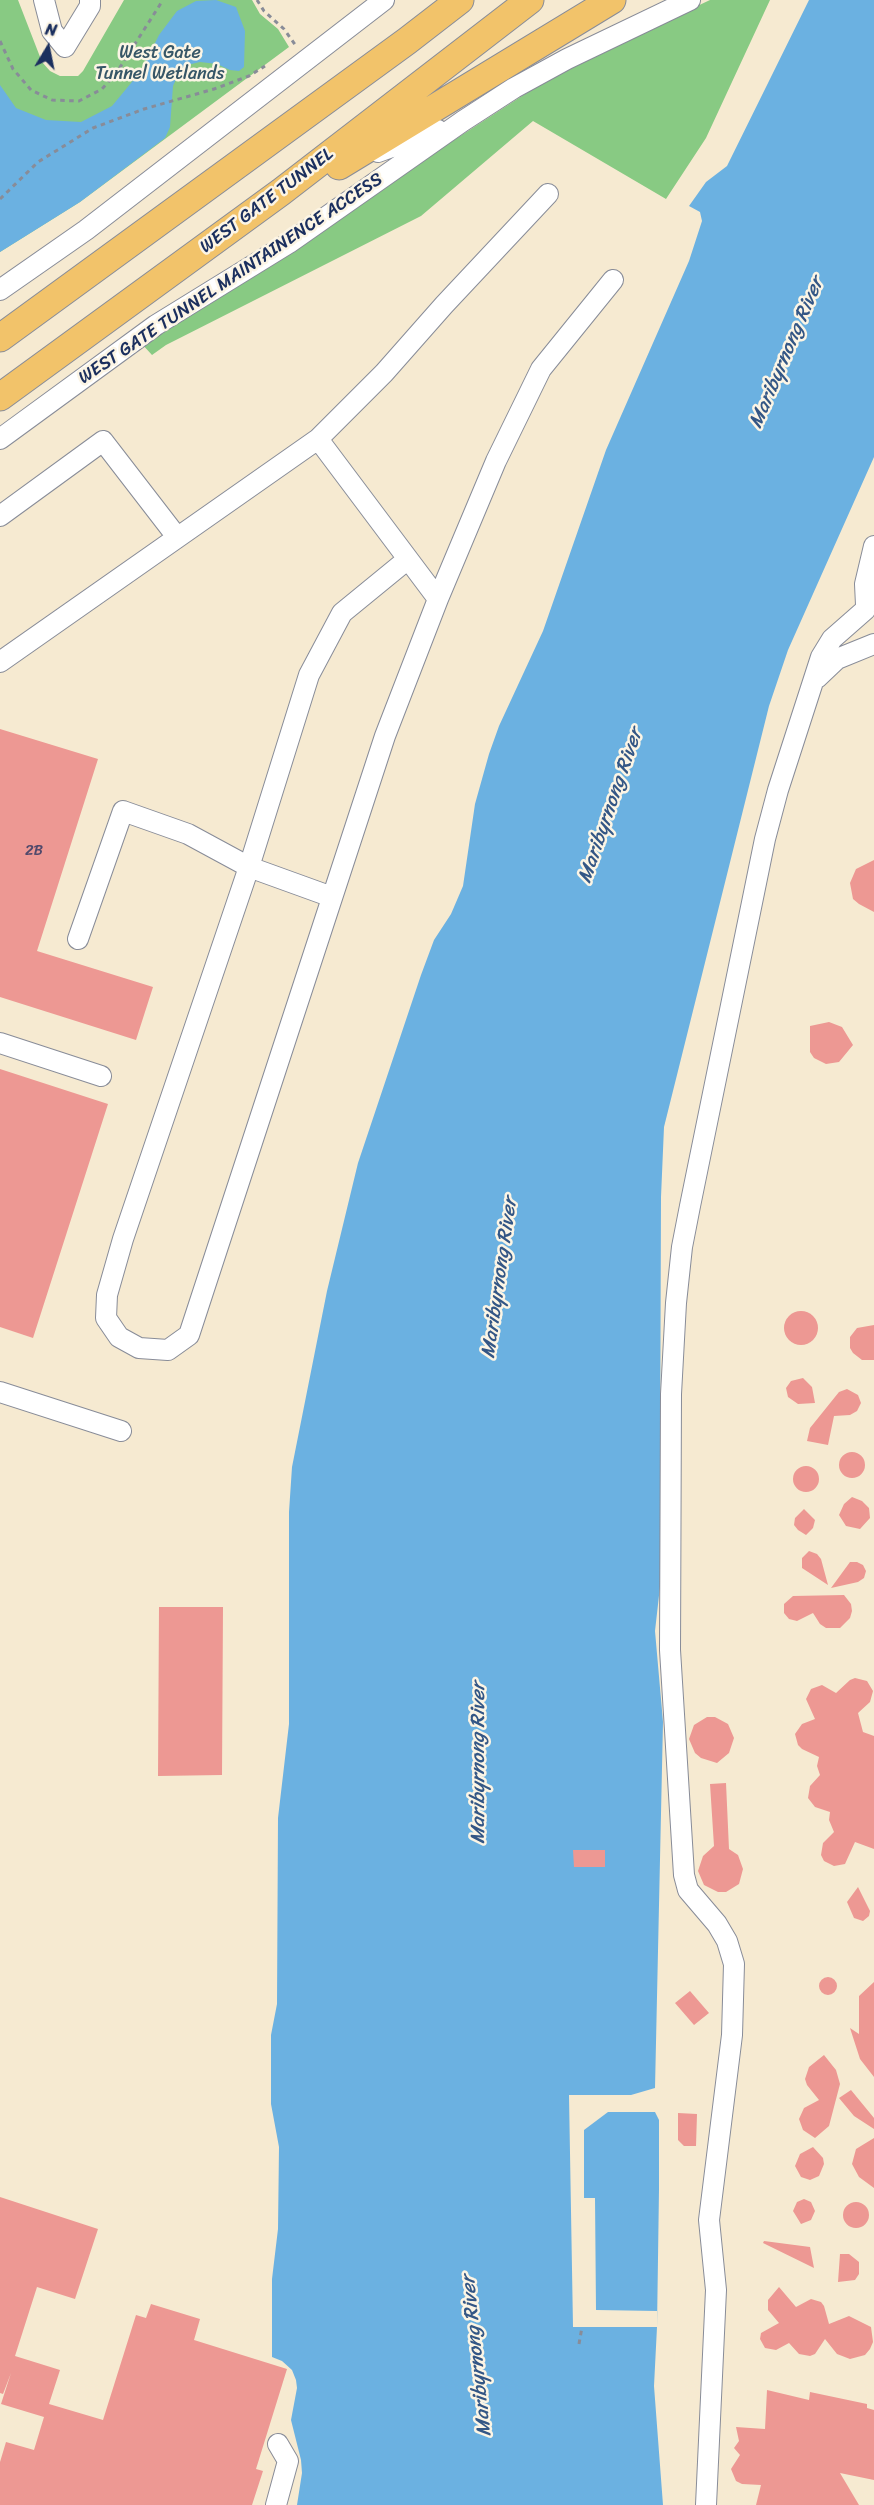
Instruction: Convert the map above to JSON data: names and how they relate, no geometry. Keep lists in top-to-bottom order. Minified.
{"streets":{"highway":["WEST GATE TUNNEL"],"street":["WEST GATE TUNNEL MAINTAINENCE ACCESS"]},"water":["Maribyrnong River"],"parks":["West Gate Tunnel Wetlands"],"house_numbers":["2B"],"north":"top"}
